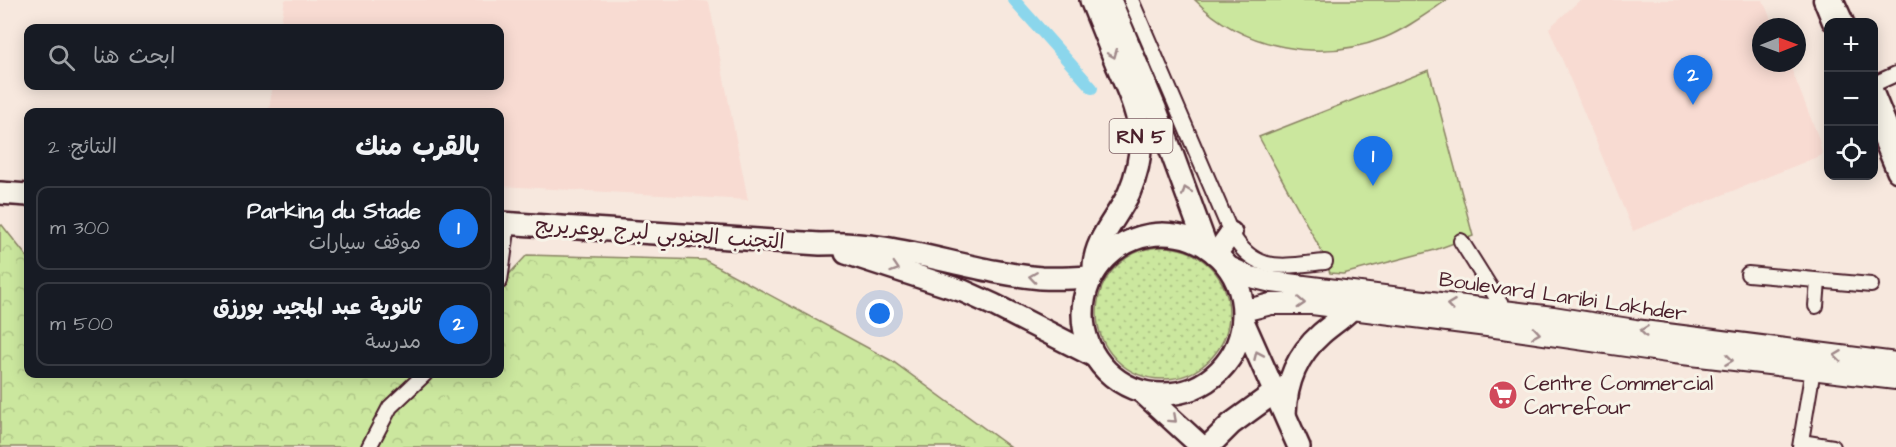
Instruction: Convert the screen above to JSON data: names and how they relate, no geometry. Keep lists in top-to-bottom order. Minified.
{"streets":{"highway":["RN 5","التجنب الجنوبي لبرج بوعريريج"],"main road":["Boulevard Laribi Lakhder"]},"crossings":[["RN 5","التجنب الجنوبي لبرج بوعريريج"],["RN 5","Boulevard Laribi Lakhder"],["التجنب الجنوبي لبرج بوعريريج","Boulevard Laribi Lakhder"]],"places":{"supermarket":["Centre Commercial Carrefour"]},"north":"right","page":{"map_buttons":["+","−"],"search":"ابحث هنا","pins":["2","1"],"heading":["بالقرب منك","النتائج: 2"],"list":[{"mark":"1","name":"Parking du Stade","note":"موقف سيارات","value":"300 m"},{"mark":"2","name":"ثانوية عبد المجيد بورزق","note":"مدرسة","value":"500 m"}]}}
